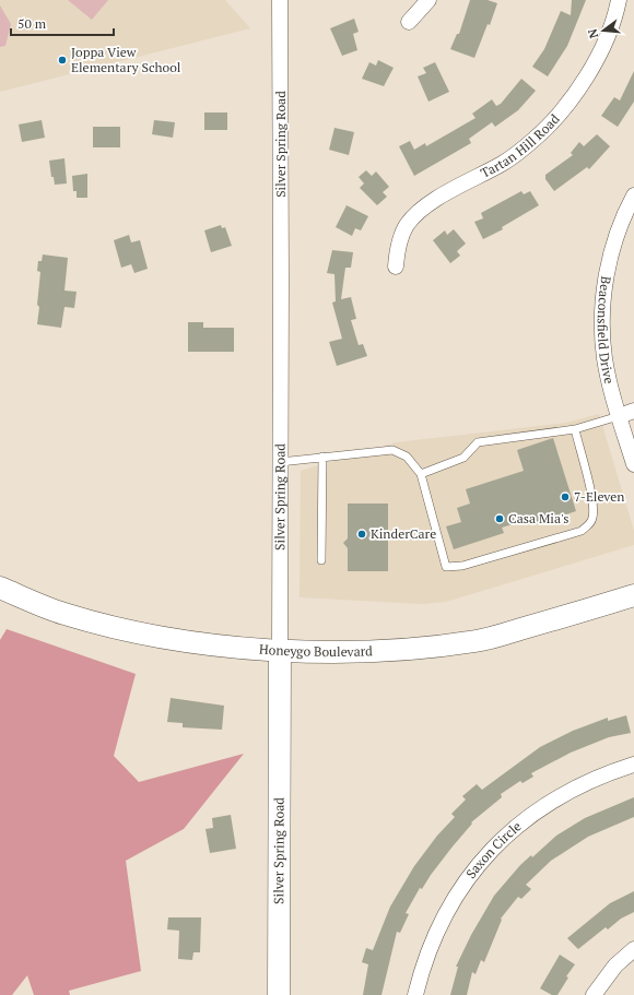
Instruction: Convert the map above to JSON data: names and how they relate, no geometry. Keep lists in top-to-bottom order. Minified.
{"streets":{"main road":["Silver Spring Road","Honeygo Boulevard"],"street":["Tartan Hill Road","Beaconsfield Drive","Saxon Circle"]},"crossings":[["Silver Spring Road","Honeygo Boulevard"]],"places":["Joppa View Elementary School","7-Eleven","Casa Mia's","KinderCare"],"scale_bar":"50 m","north":"left"}
